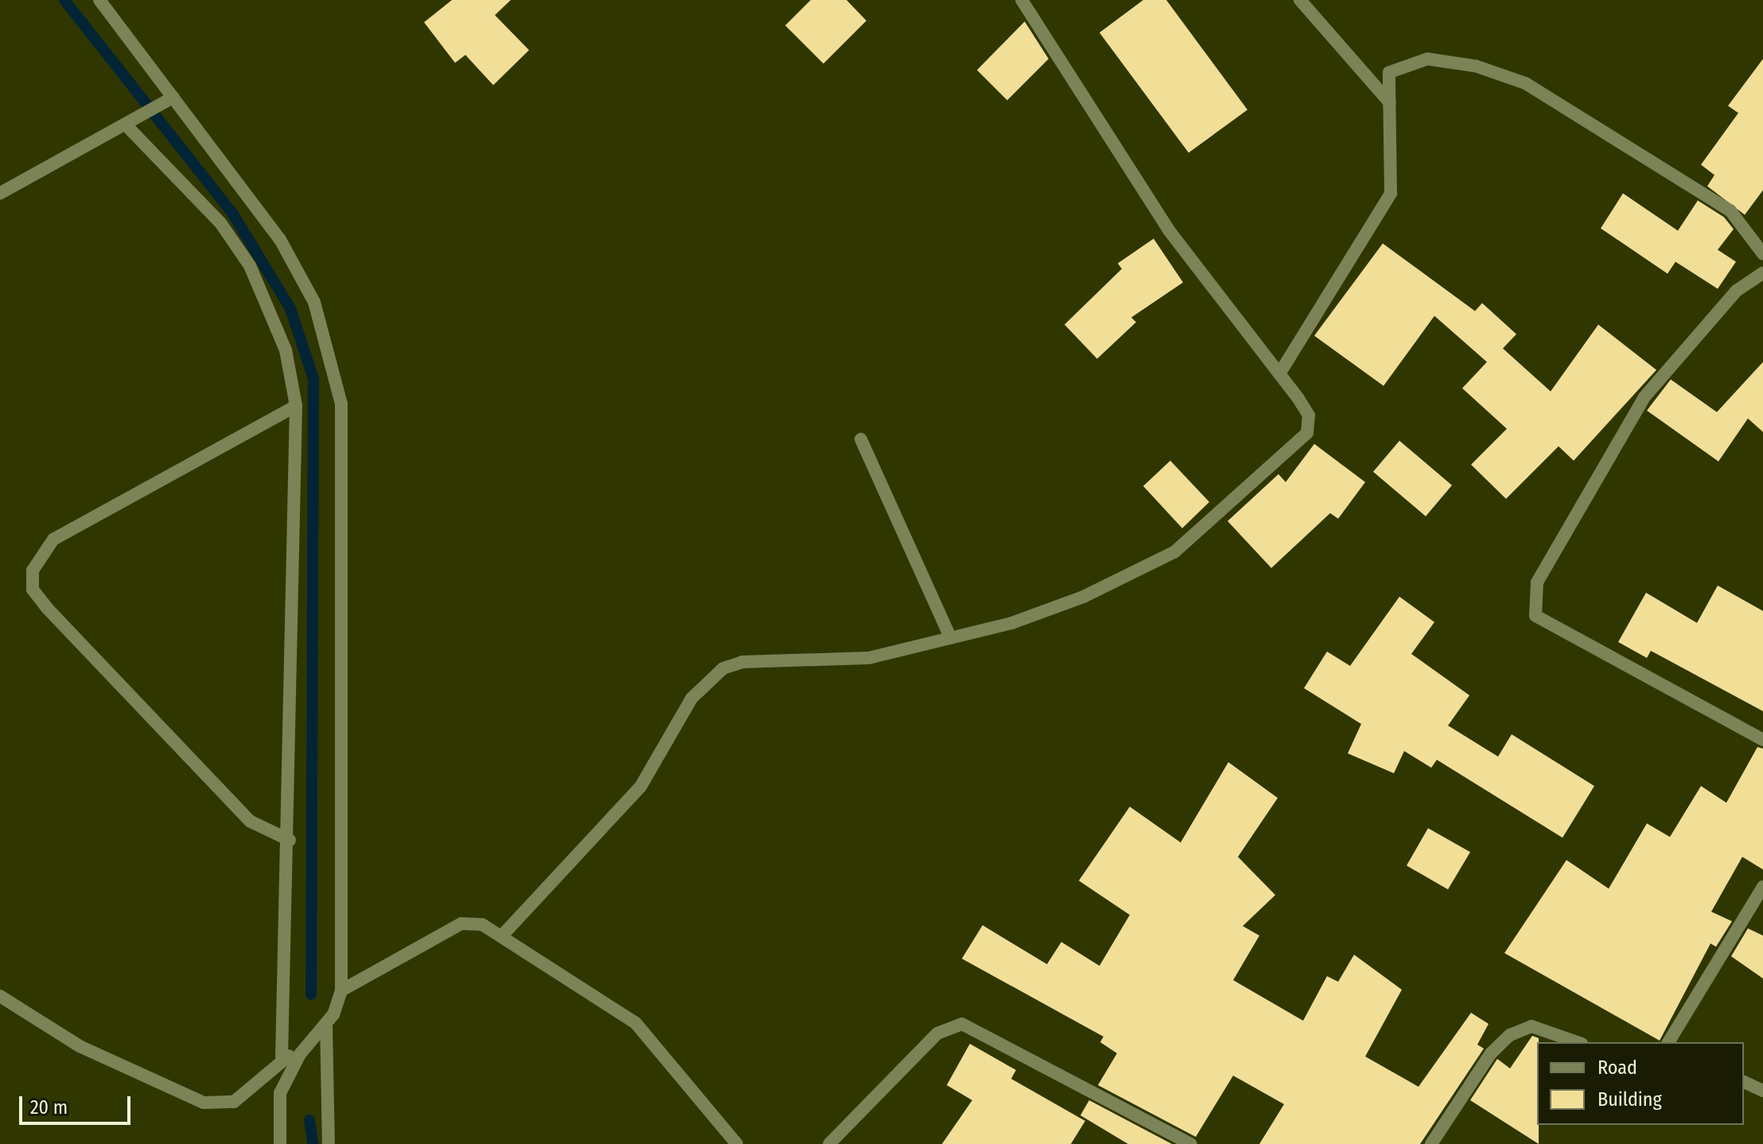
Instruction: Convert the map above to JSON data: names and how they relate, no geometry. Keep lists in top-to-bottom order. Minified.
{"legend":["Road","Building"],"scale_bar":"20 m"}
